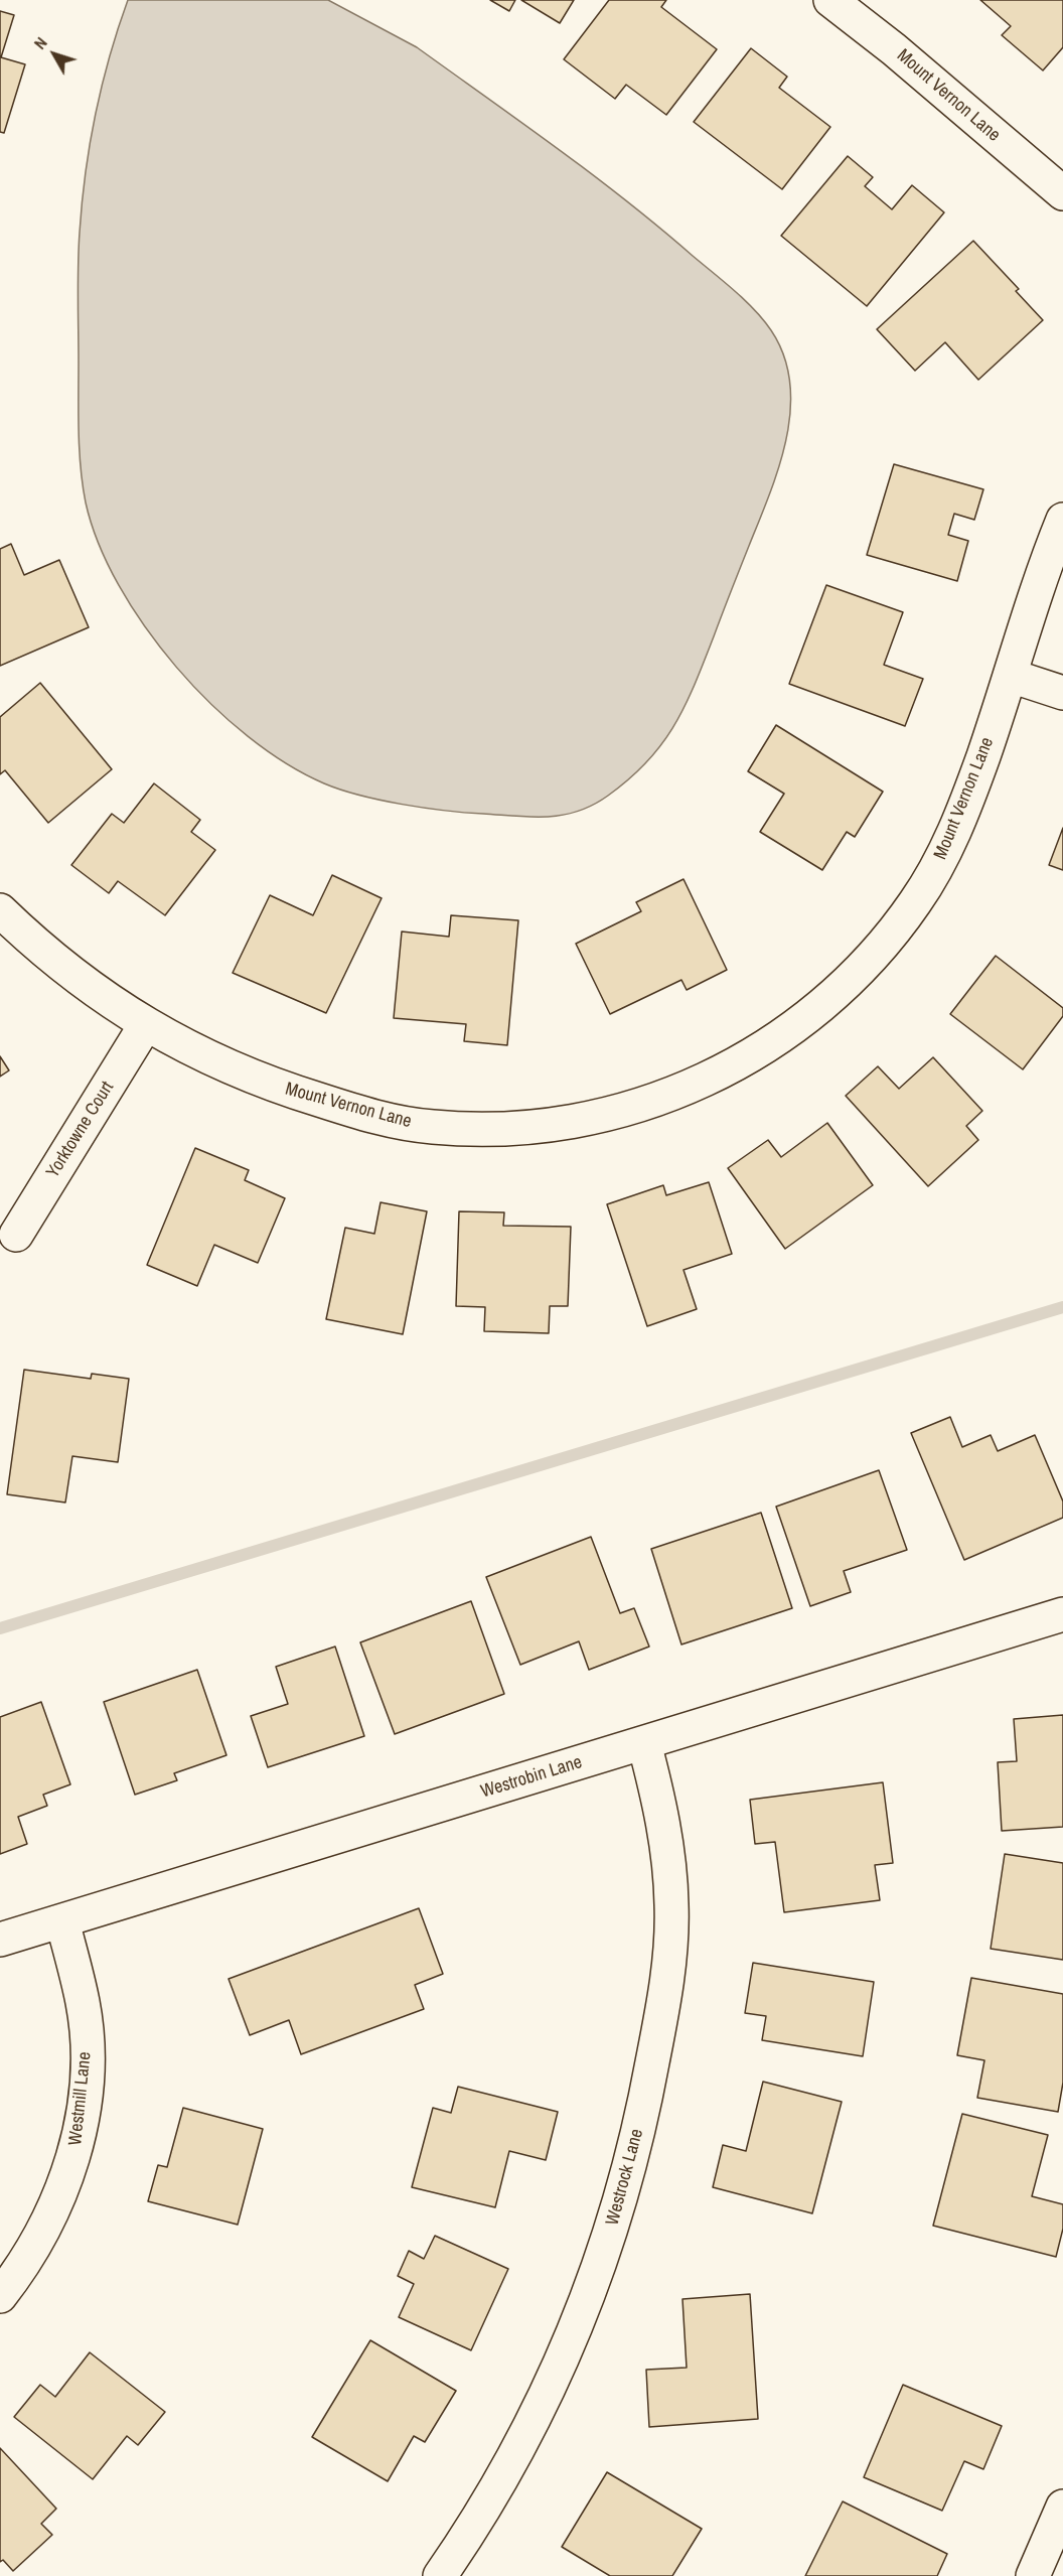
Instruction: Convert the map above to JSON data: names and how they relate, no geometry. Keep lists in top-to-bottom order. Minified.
{"streets":{"street":["Mount Vernon Lane","Yorktowne Court","Westrobin Lane","Westmill Lane","Westrock Lane"]},"crossings":[["Mount Vernon Lane","Yorktowne Court"],["Westrobin Lane","Westmill Lane"],["Westrobin Lane","Westrock Lane"]],"north":"top left"}
